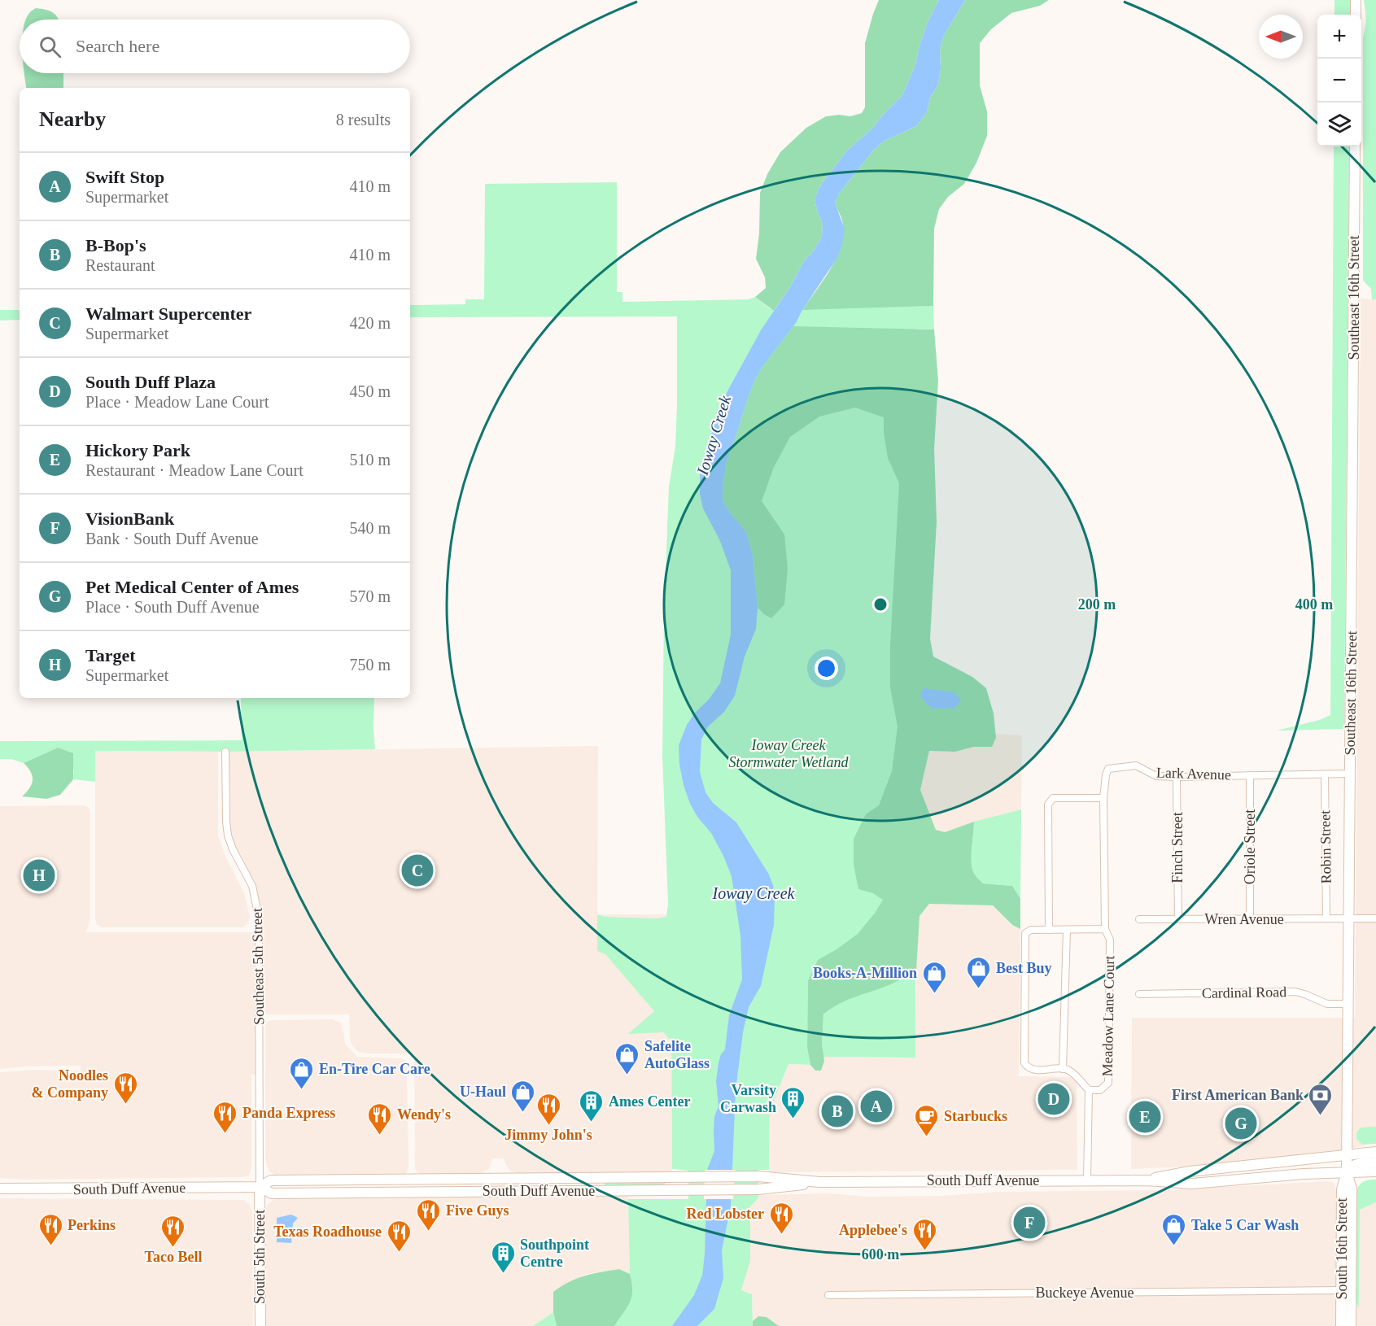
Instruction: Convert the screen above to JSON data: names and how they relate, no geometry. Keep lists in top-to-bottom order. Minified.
{"streets":{"main road":["Southeast 16th Street","South Duff Avenue","South 16th Street","South 5th Street"],"street":["Lark Avenue","Oriole Street","Robin Street","Finch Street","Wren Avenue","Southeast 5th Street","Cardinal Road","Meadow Lane Court","Buckeye Avenue"]},"crossings":[["Southeast 16th Street","Lark Avenue"],["Southeast 16th Street","Wren Avenue"],["Southeast 16th Street","Cardinal Road"],["Southeast 16th Street","South Duff Avenue"],["Southeast 16th Street","South 16th Street"],["Lark Avenue","Oriole Street"],["Lark Avenue","Robin Street"],["Lark Avenue","Finch Street"],["Lark Avenue","Meadow Lane Court"],["Oriole Street","Wren Avenue"],["Robin Street","Wren Avenue"],["Finch Street","Wren Avenue"],["Southeast 5th Street","South Duff Avenue"],["Southeast 5th Street","South 5th Street"],["Meadow Lane Court","South Duff Avenue"],["South Duff Avenue","South 16th Street"],["South Duff Avenue","South 5th Street"],["South 16th Street","Buckeye Avenue"]],"water":["Ioway Creek"],"parks":["Ioway Creek Stormwater Wetland"],"places":{"shop":["Best Buy","Books-A-Million","Safelite AutoGlass","En-Tire Car Care","U-Haul","Take 5 Car Wash"],"restaurant":["Noodles & Company","Jimmy John's","Panda Express","Wendy's","Five Guys","Red Lobster","Perkins","Taco Bell","Applebee's","Texas Roadhouse"],"bank":["First American Bank"],"building":["Varsity Carwash","Ames Center","Southpoint Centre"],"cafe":["Starbucks"]},"north":"left","page":{"map_buttons":["+","−"],"search":"Search here","heading":["Nearby","8 results"],"list":[{"mark":"A","name":"Swift Stop","note":"Supermarket","value":"410 m"},{"mark":"B","name":"B-Bop's","note":"Restaurant","value":"410 m"},{"mark":"C","name":"Walmart Supercenter","note":"Supermarket","value":"420 m"},{"mark":"D","name":"South Duff Plaza","note":"Place · Meadow Lane Court","value":"450 m"},{"mark":"E","name":"Hickory Park","note":"Restaurant · Meadow Lane Court","value":"510 m"},{"mark":"F","name":"VisionBank","note":"Bank · South Duff Avenue","value":"540 m"},{"mark":"G","name":"Pet Medical Center of Ames","note":"Place · South Duff Avenue","value":"570 m"},{"mark":"H","name":"Target","note":"Supermarket","value":"750 m"}],"pins":["C","H","D","A","B","E","G","F"]},"rings":["200 m","400 m","600 m"]}
